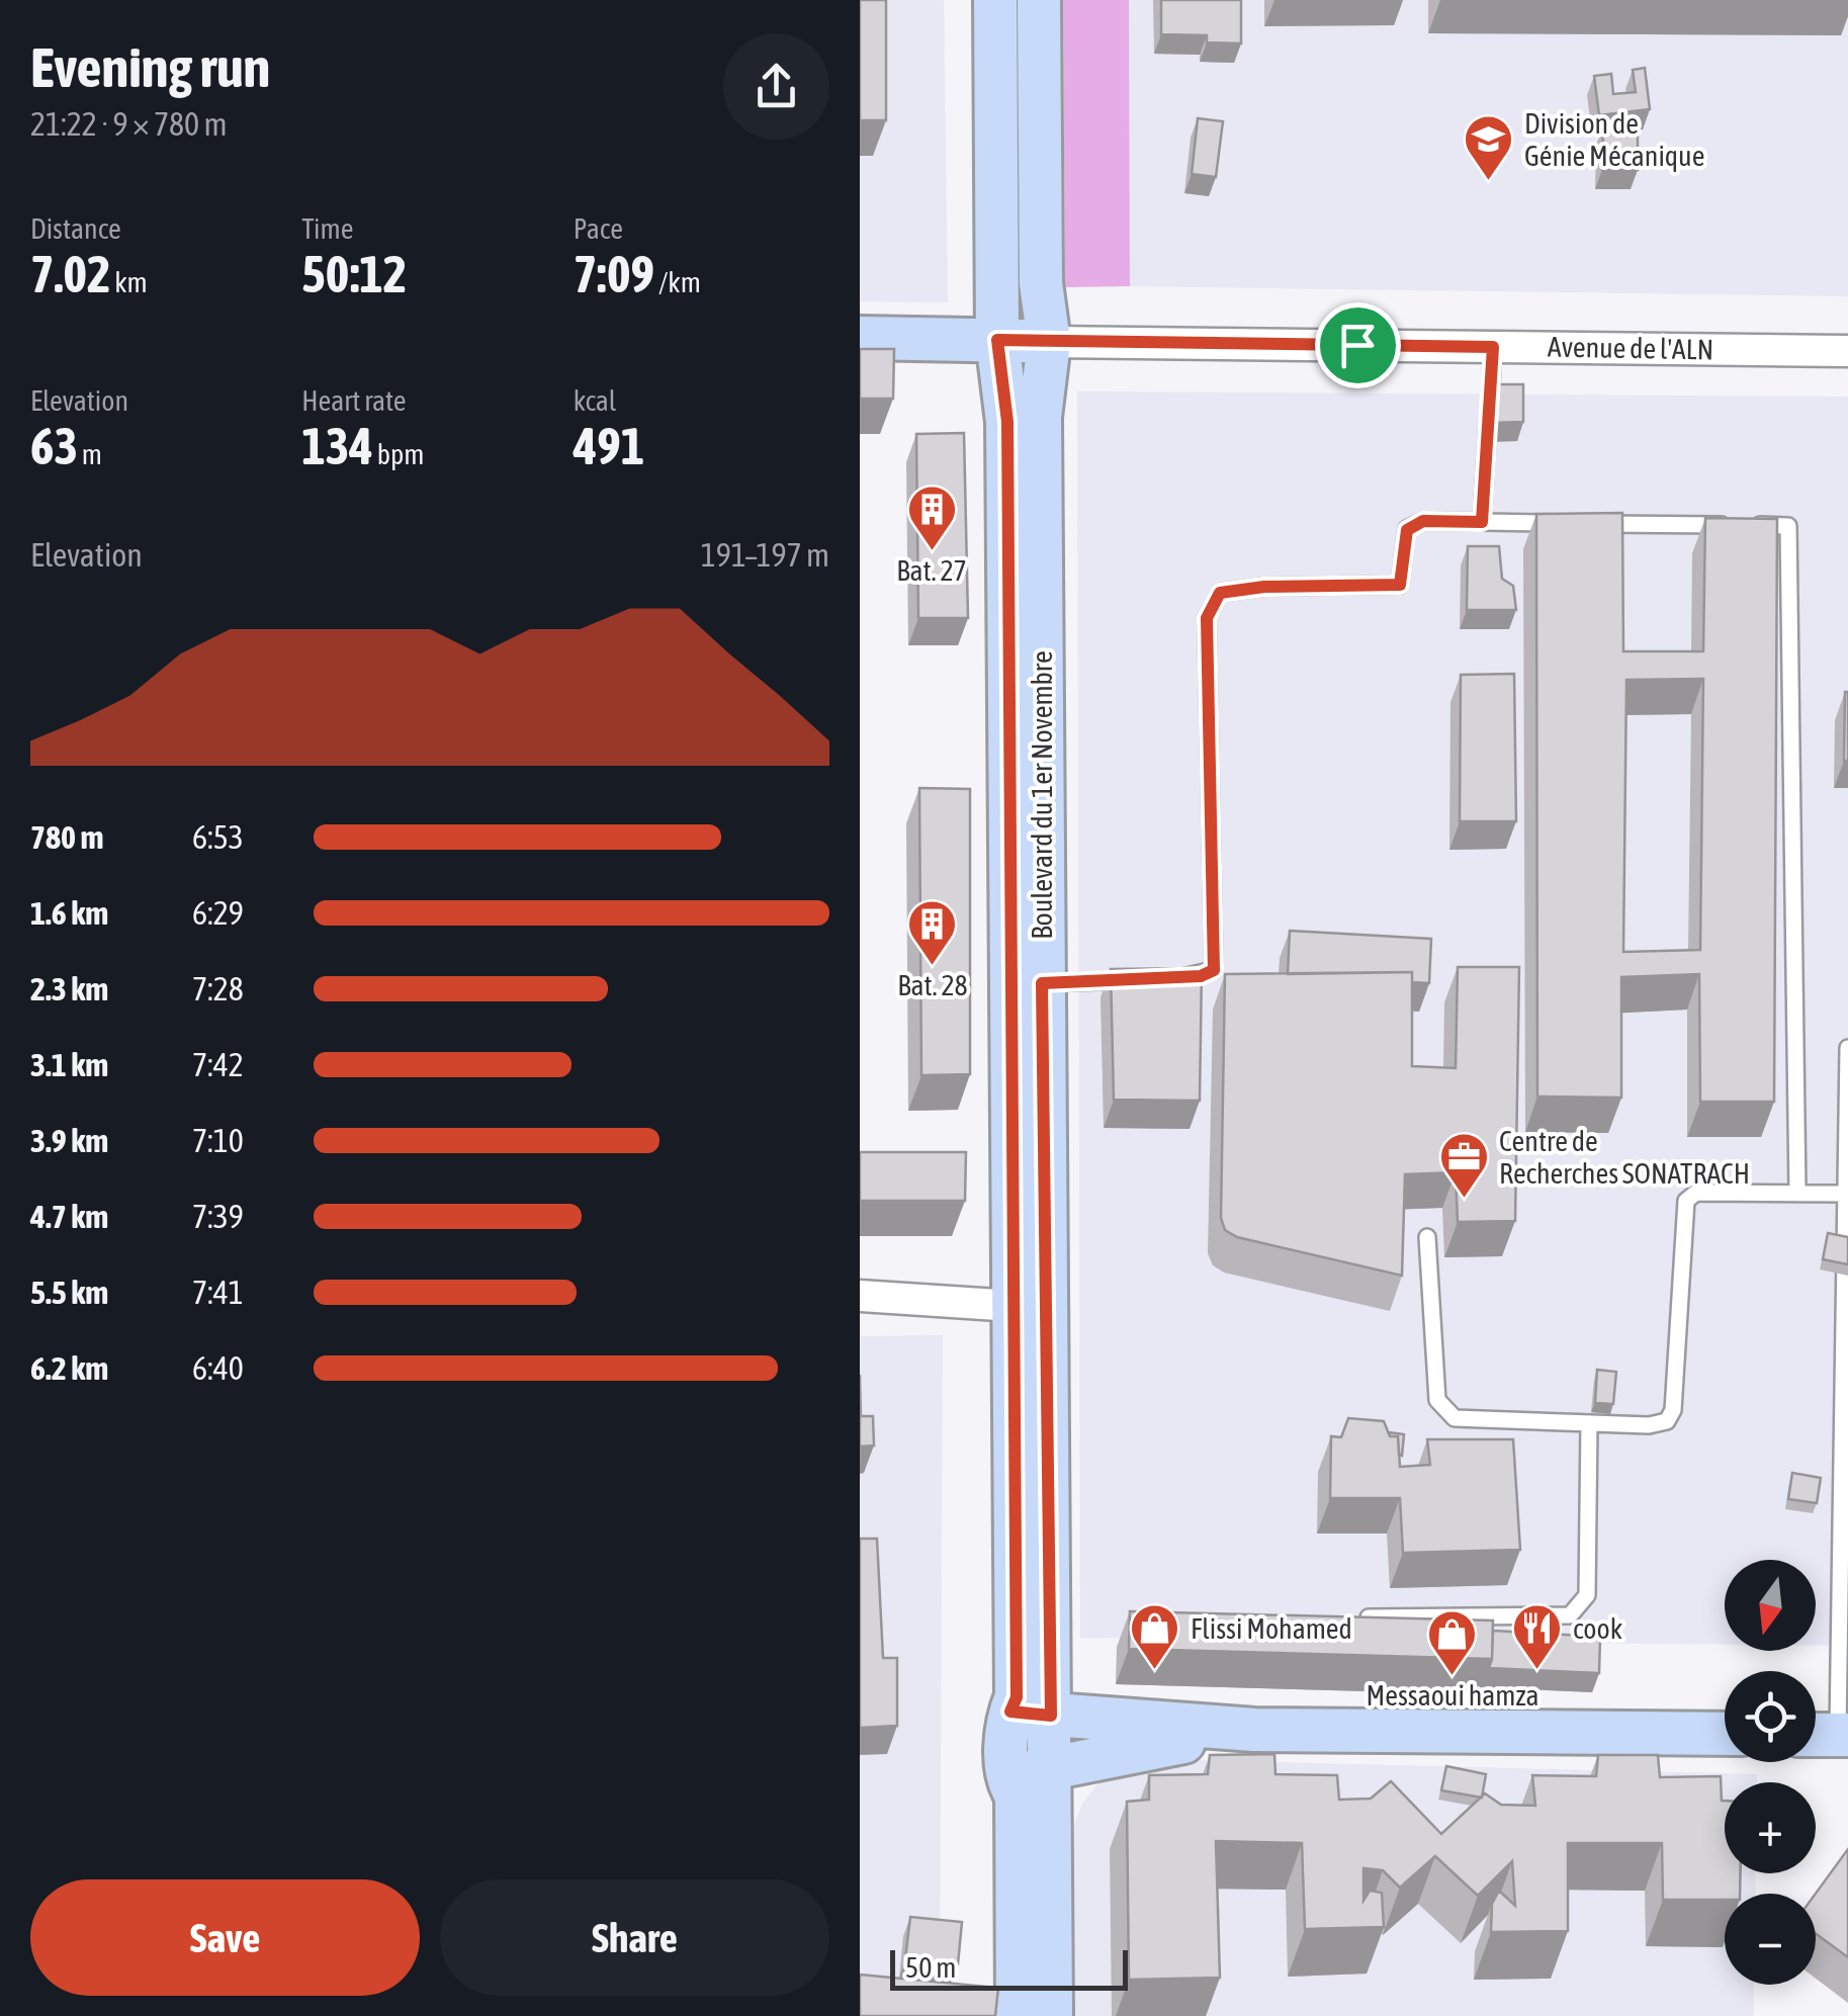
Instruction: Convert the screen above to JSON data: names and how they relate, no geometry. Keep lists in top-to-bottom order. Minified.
{"streets":{"main road":["Boulevard du 1er Novembre"],"street":["Avenue de l'ALN"]},"crossings":[["Avenue de l'ALN","Boulevard du 1er Novembre"]],"places":{"school or university":["Division de Génie Mécanique"],"building":["Bat. 27","Bat. 28"],"office":["Centre de Recherches SONATRACH"],"shop":["Flissi Mohamed","Messaoui hamza"],"restaurant":["cook"]},"scale_bar":"50 m","north":"bottom","page":{"heading":["Evening run","21:22 · 9 × 780 m"],"stats":[["Distance","7.02 km"],["Time","50:12"],["Pace","7:09 /km"],["Elevation","63 m"],["Heart rate","134 bpm"],["kcal","491"]],"chart":["Elevation","191–197 m"],"list":[{"name":"780 m","note":"6:53"},{"name":"1.6 km","note":"6:29"},{"name":"2.3 km","note":"7:28"},{"name":"3.1 km","note":"7:42"},{"name":"3.9 km","note":"7:10"},{"name":"4.7 km","note":"7:39"},{"name":"5.5 km","note":"7:41"},{"name":"6.2 km","note":"6:40"}],"map_buttons":["+","−"],"buttons":["Save","Share"],"scale":"50 m"}}
